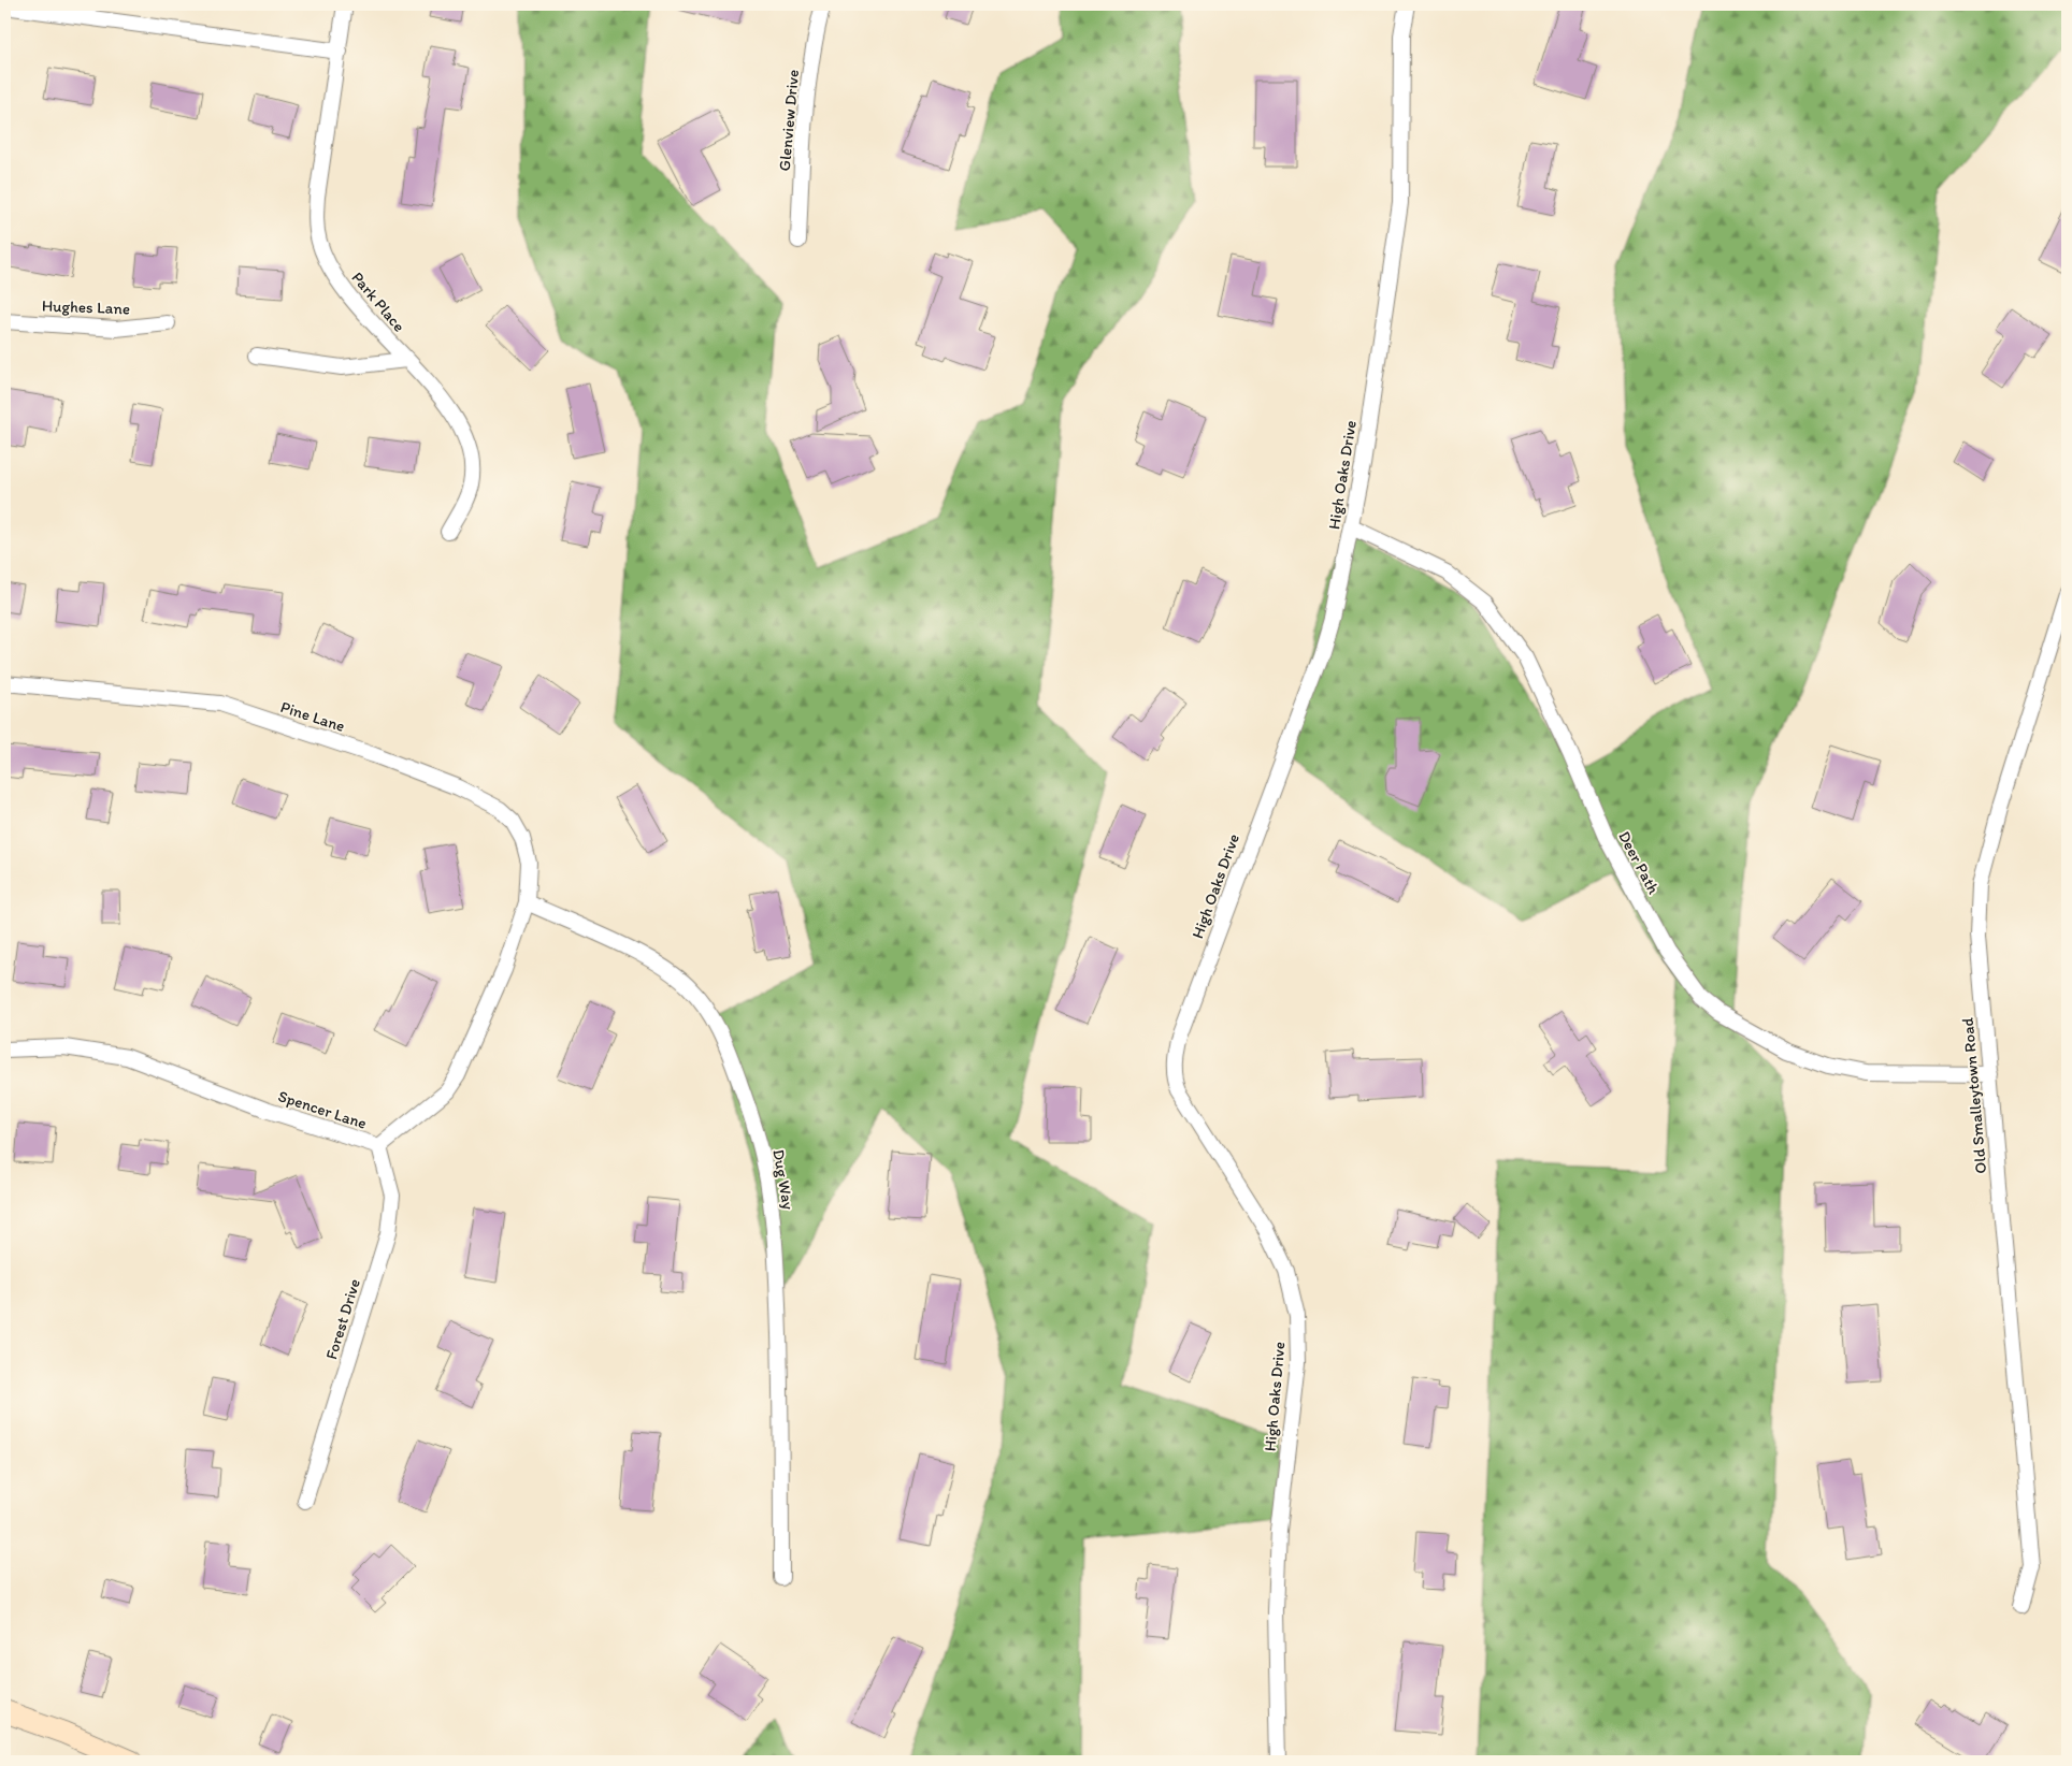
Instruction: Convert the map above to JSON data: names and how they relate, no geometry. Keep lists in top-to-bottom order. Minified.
{"streets":{"street":["Glenview Drive","Park Place","Hughes Lane","High Oaks Drive","Pine Lane","Deer Path","Old Smalleytown Road","Spencer Lane","Dug Way","Forest Drive"]},"crossings":[["High Oaks Drive","Deer Path"],["Pine Lane","Spencer Lane"],["Pine Lane","Dug Way"],["Deer Path","Old Smalleytown Road"],["Spencer Lane","Dug Way"],["Spencer Lane","Forest Drive"]]}
